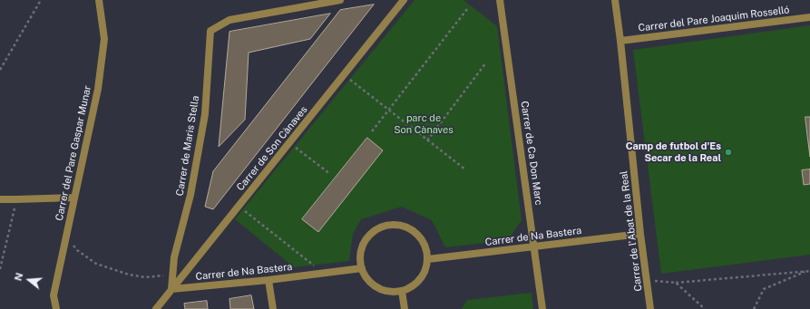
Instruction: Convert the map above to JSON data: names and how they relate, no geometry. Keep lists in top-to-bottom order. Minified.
{"streets":{"street":["Carrer del Pare Joaquim Rosselló","Carrer de Maris Stella","Carrer de Son Cànaves","Carrer del Pare Gaspar Munar","Carrer de Ca Don Marc","Carrer de l'Abat de la Real","Carrer de Na Bastera"]},"crossings":[["Carrer del Pare Joaquim Rosselló","Carrer de l'Abat de la Real"],["Carrer de Maris Stella","Carrer de Son Cànaves"],["Carrer de Maris Stella","Carrer de Na Bastera"],["Carrer de Son Cànaves","Carrer de Na Bastera"],["Carrer de Ca Don Marc","Carrer de Na Bastera"],["Carrer de l'Abat de la Real","Carrer de Na Bastera"]],"parks":["parc de Son Cànaves"],"places":["Camp de futbol d'Es Secar de la Real"],"north":"left"}
